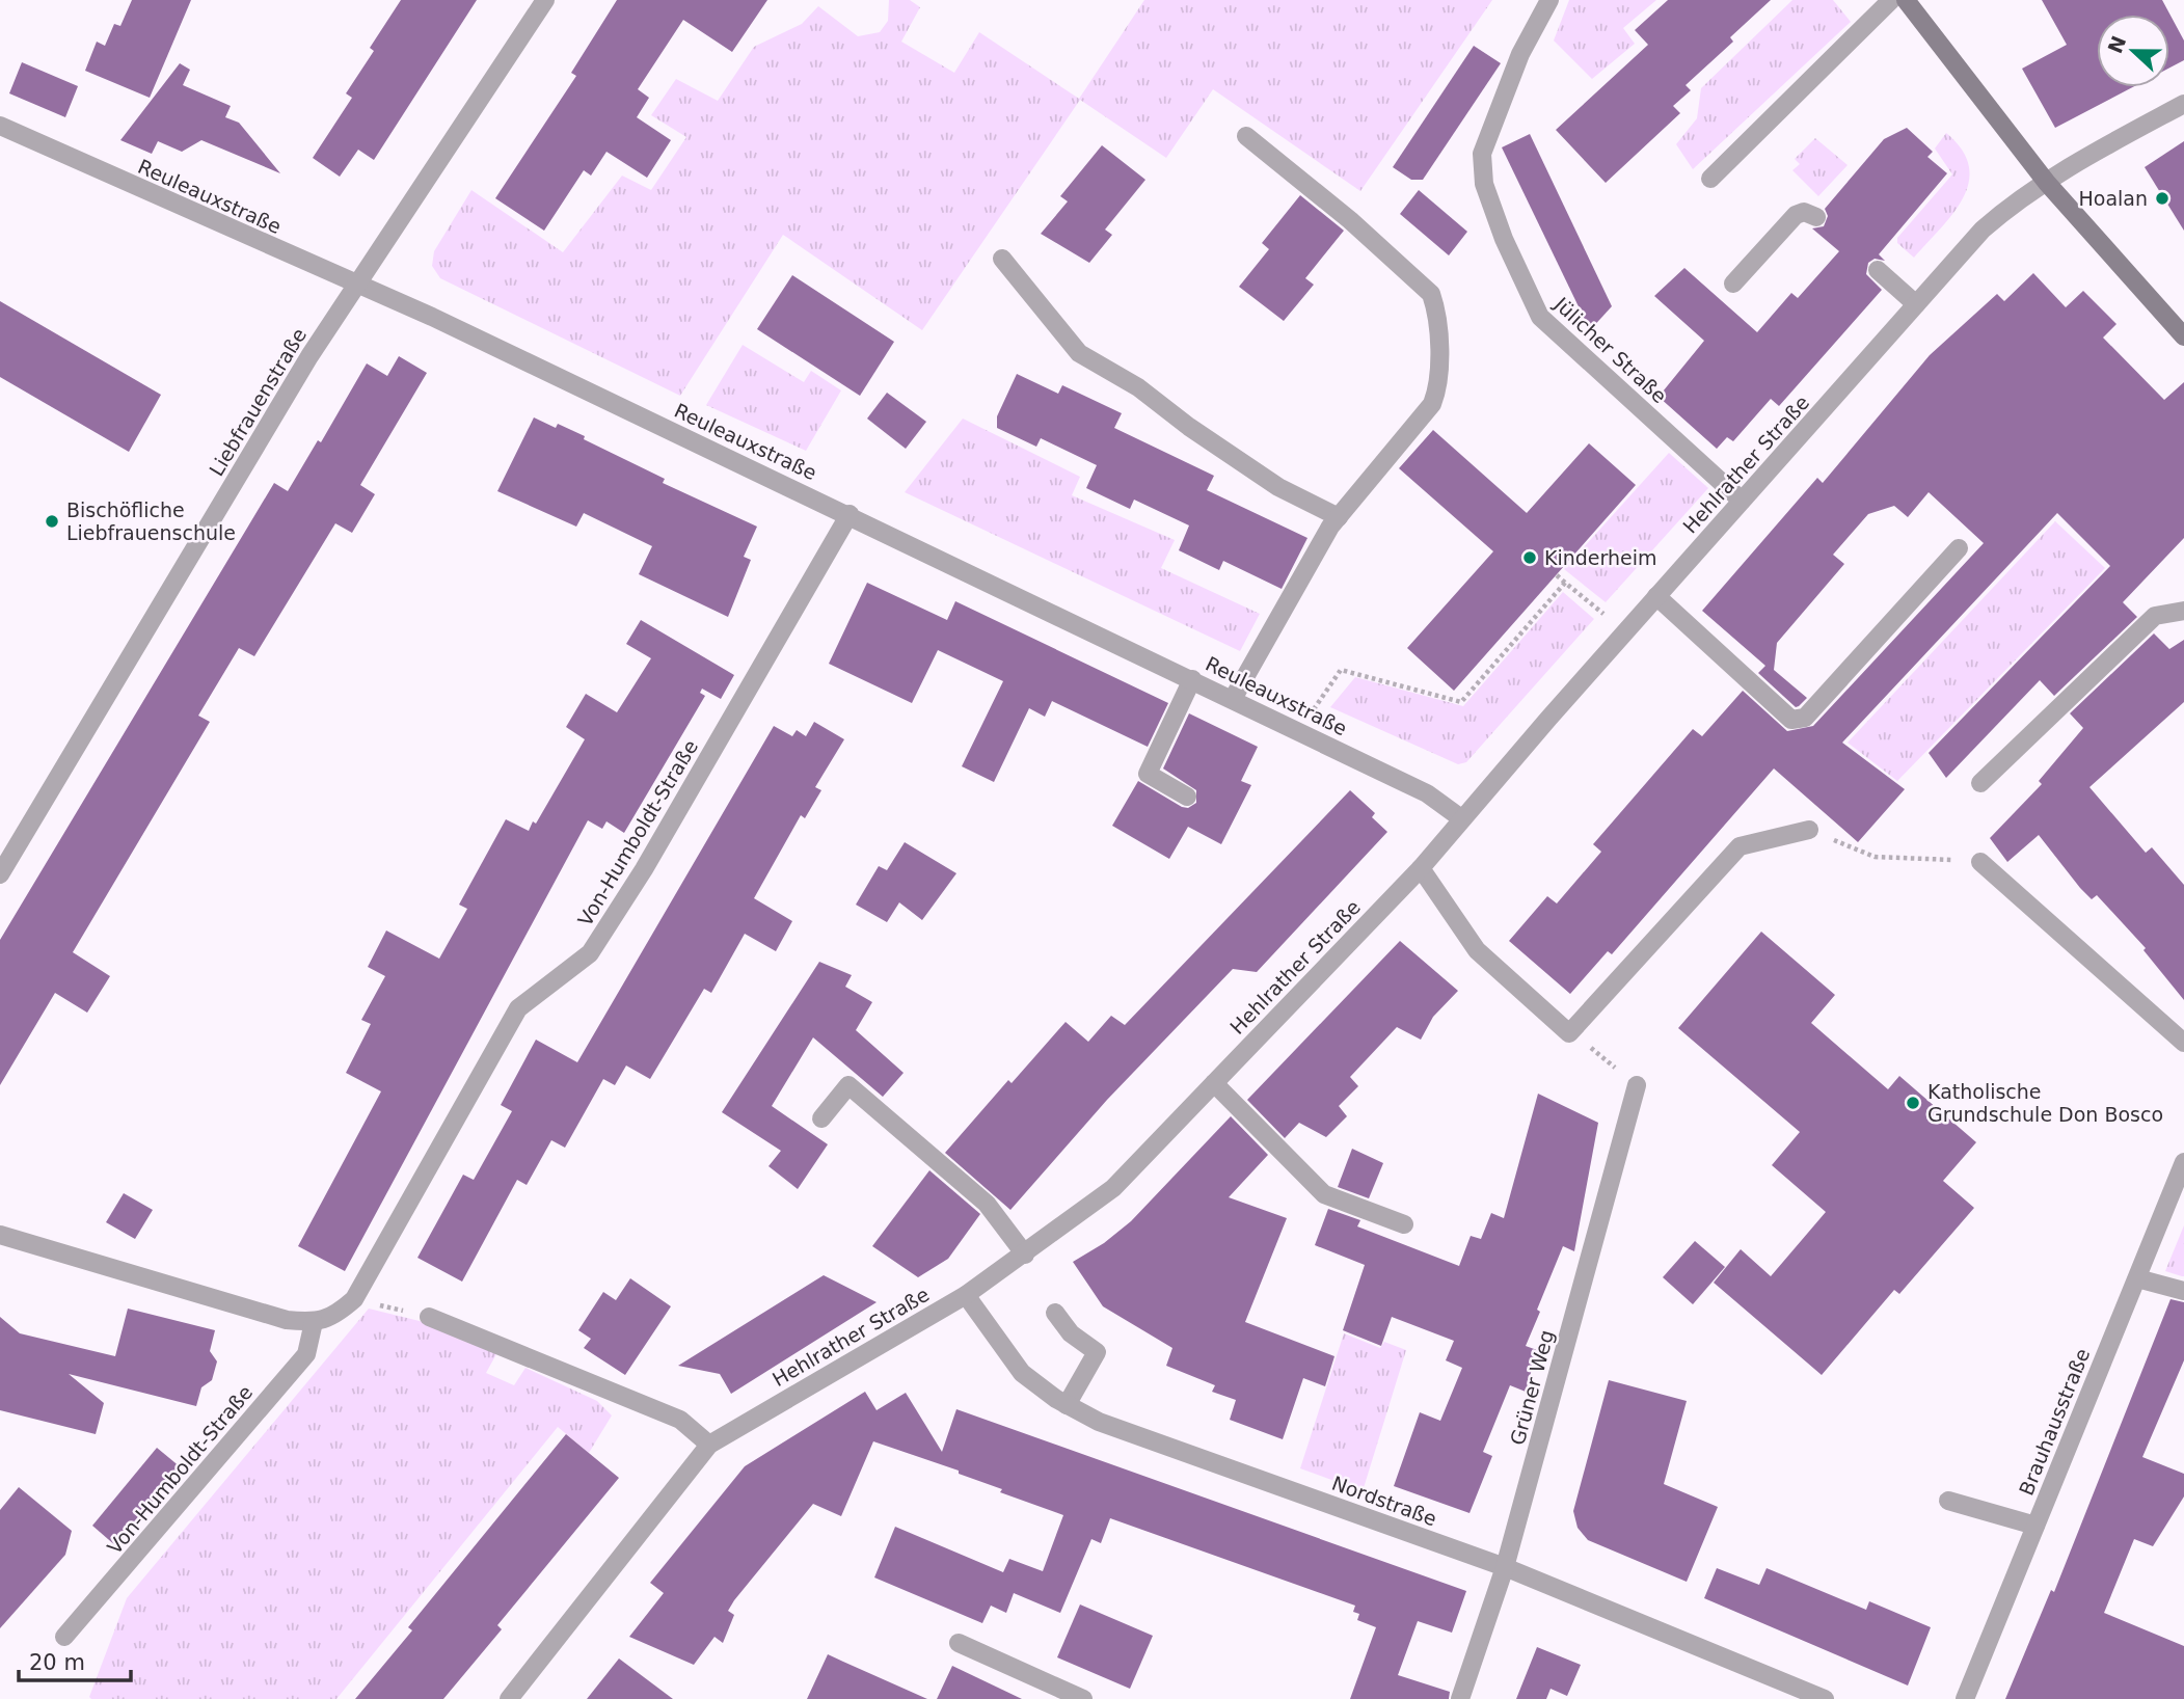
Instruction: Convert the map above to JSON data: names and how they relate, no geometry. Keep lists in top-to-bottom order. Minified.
{"streets":{"street":["Reuleauxstraße","Jülicher Straße","Liebfrauenstraße","Hehlrather Straße","Von-Humboldt-Straße","Grüner Weg","Brauhausstraße","Nordstraße"]},"crossings":[["Reuleauxstraße","Liebfrauenstraße"],["Reuleauxstraße","Hehlrather Straße"],["Reuleauxstraße","Von-Humboldt-Straße"],["Jülicher Straße","Hehlrather Straße"],["Hehlrather Straße","Nordstraße"],["Grüner Weg","Nordstraße"]],"places":["Hoalan","Bischöfliche Liebfrauenschule","Kinderheim","Katholische Grundschule Don Bosco"],"scale_bar":"20 m","north":"left"}
